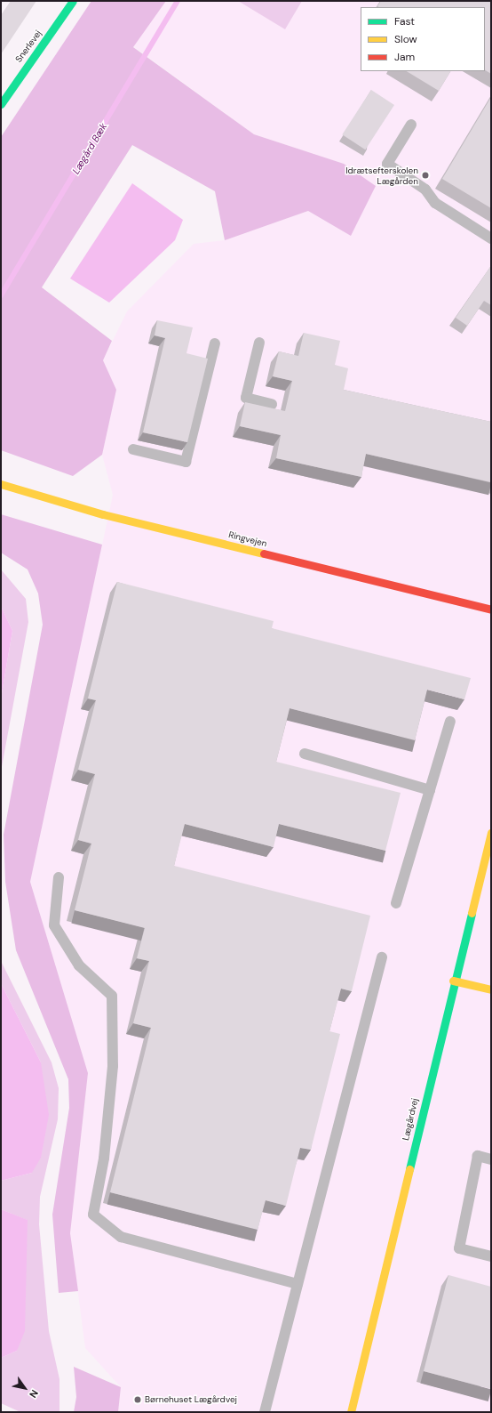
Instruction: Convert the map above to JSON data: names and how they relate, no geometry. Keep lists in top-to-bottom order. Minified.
{"streets":{"street":["Snerlevej","Ringvejen","Lægårdvej"]},"water":["Lægård Bæk"],"places":["Idrætsefterskolen Lægården","Børnehuset Lægårdvej"],"legend":["Fast","Slow","Jam"],"north":"bottom right"}
